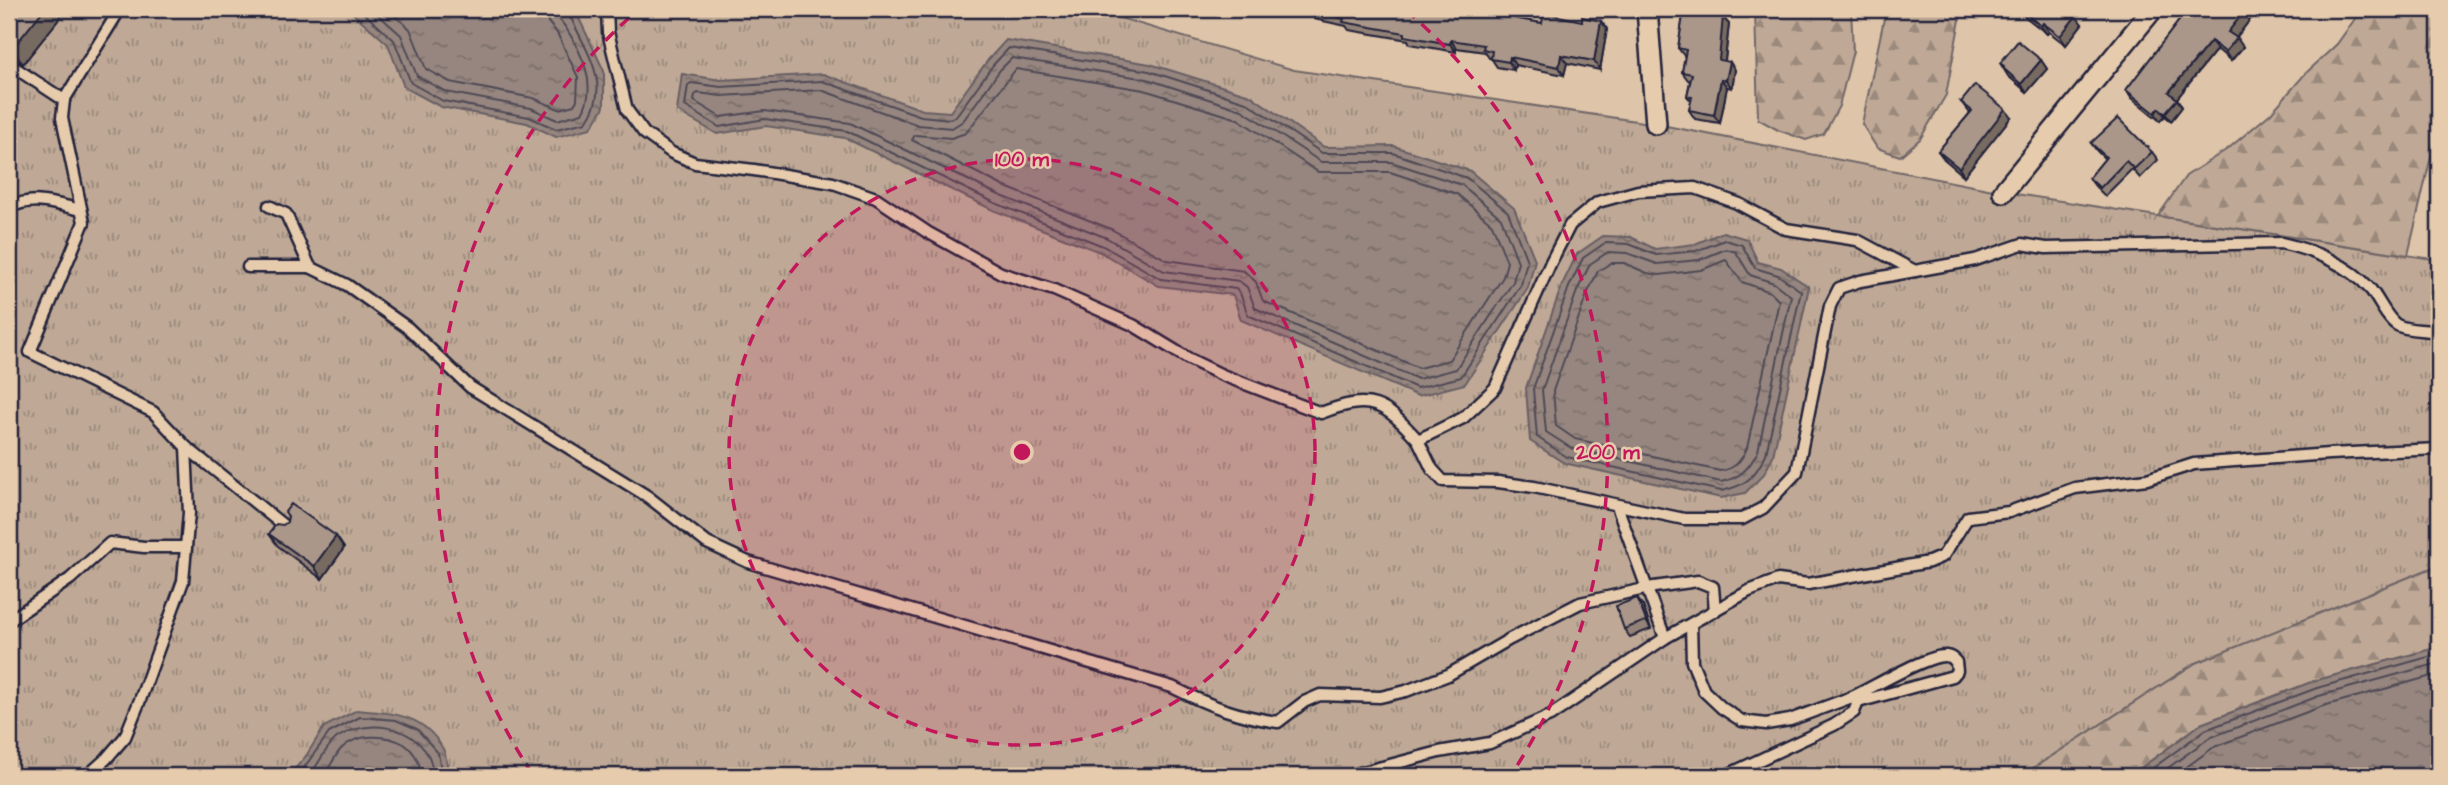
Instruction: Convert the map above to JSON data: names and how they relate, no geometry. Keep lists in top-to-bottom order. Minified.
{"rings":["100 m","200 m"]}
